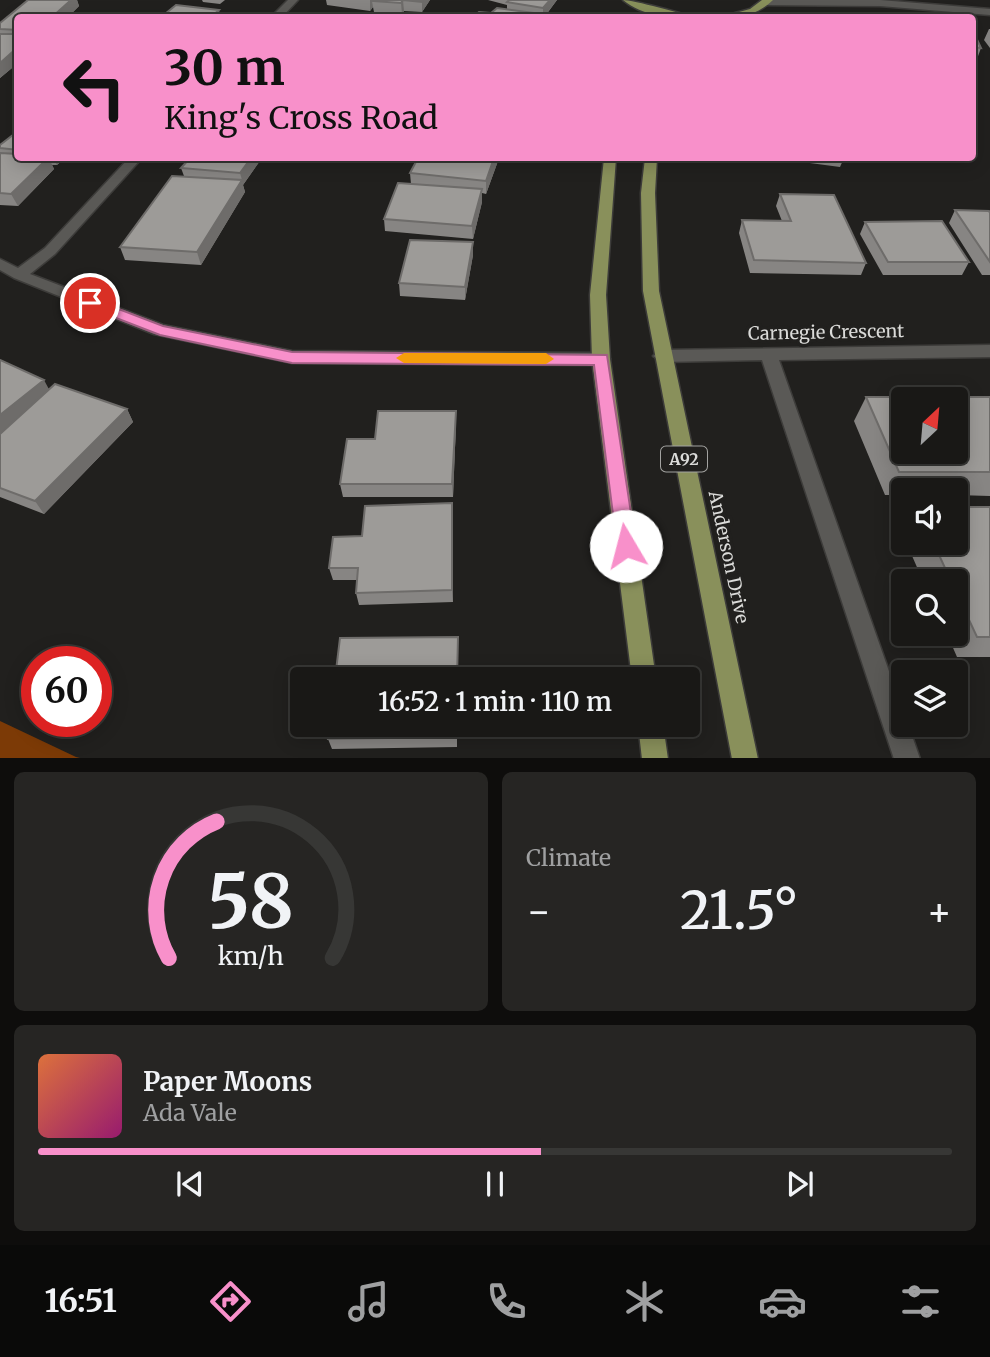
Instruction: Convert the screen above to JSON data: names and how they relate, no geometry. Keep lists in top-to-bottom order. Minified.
{"streets":{"main road":["A92","Anderson Drive"],"street":["Carnegie Crescent"]},"crossings":[["Carnegie Crescent","Anderson Drive"]],"north":"top right","page":{"turn":["30 m","King's Cross Road"],"limit":"60","trip":"16:52 · 1 min · 110 m","tile":"Climate","heat":["−","21.5°","+"],"song":["Paper Moons","Ada Vale"],"tabs":"16:51","gauge":["58","km/h"]}}
